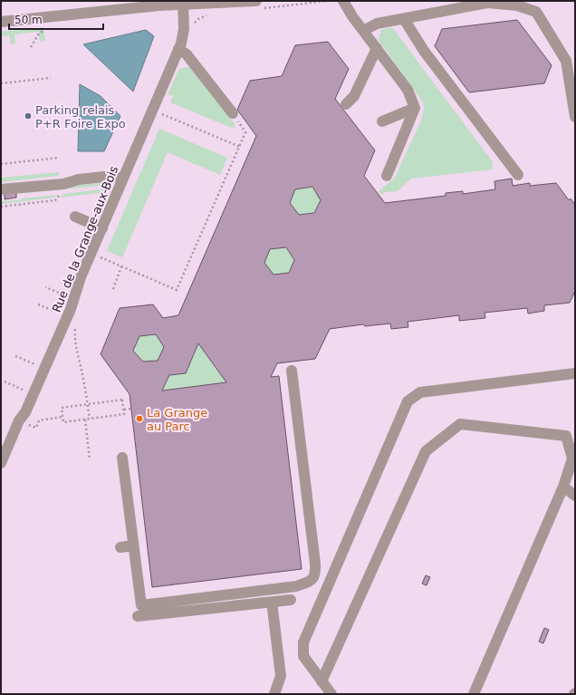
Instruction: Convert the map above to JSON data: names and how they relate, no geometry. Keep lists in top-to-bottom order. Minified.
{"streets":{"street":["Rue de la Grange-aux-Bois"]},"places":["Parking relais P+R Foire Expo","La Grange au Parc"],"scale_bar":"50 m"}
